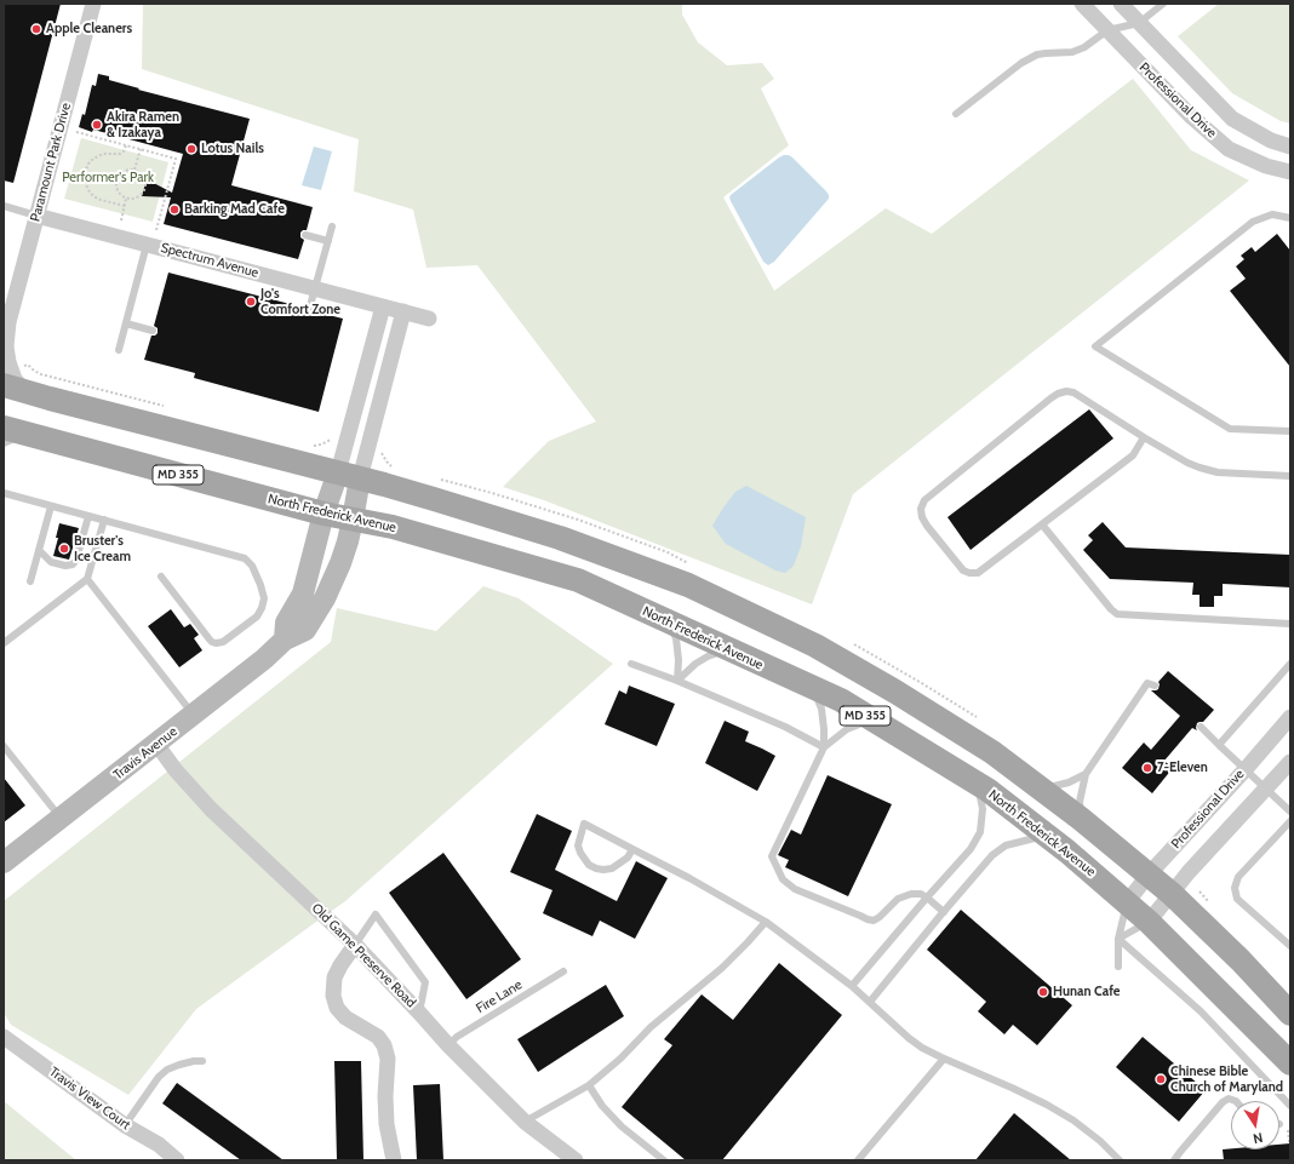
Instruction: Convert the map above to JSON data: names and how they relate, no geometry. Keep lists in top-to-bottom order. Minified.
{"streets":{"main road":["MD 355","North Frederick Avenue"],"street":["Professional Drive","Paramount Park Drive","Spectrum Avenue","Travis Avenue","Old Game Preserve Road","Travis View Court"],"lane":["Fire Lane"]},"crossings":[["Professional Drive","MD 355"],["Professional Drive","North Frederick Avenue"],["Paramount Park Drive","Spectrum Avenue"],["Paramount Park Drive","MD 355"],["MD 355","Travis Avenue"],["North Frederick Avenue","Travis Avenue"],["Travis Avenue","Old Game Preserve Road"],["Old Game Preserve Road","Fire Lane"]],"parks":["Performer's Park"],"places":["Apple Cleaners","Akira Ramen & Izakaya","Lotus Nails","Barking Mad Cafe","Jo's Comfort Zone","Bruster's Ice Cream","7-Eleven","Hunan Cafe","Chinese Bible Church of Maryland"],"north":"bottom"}
